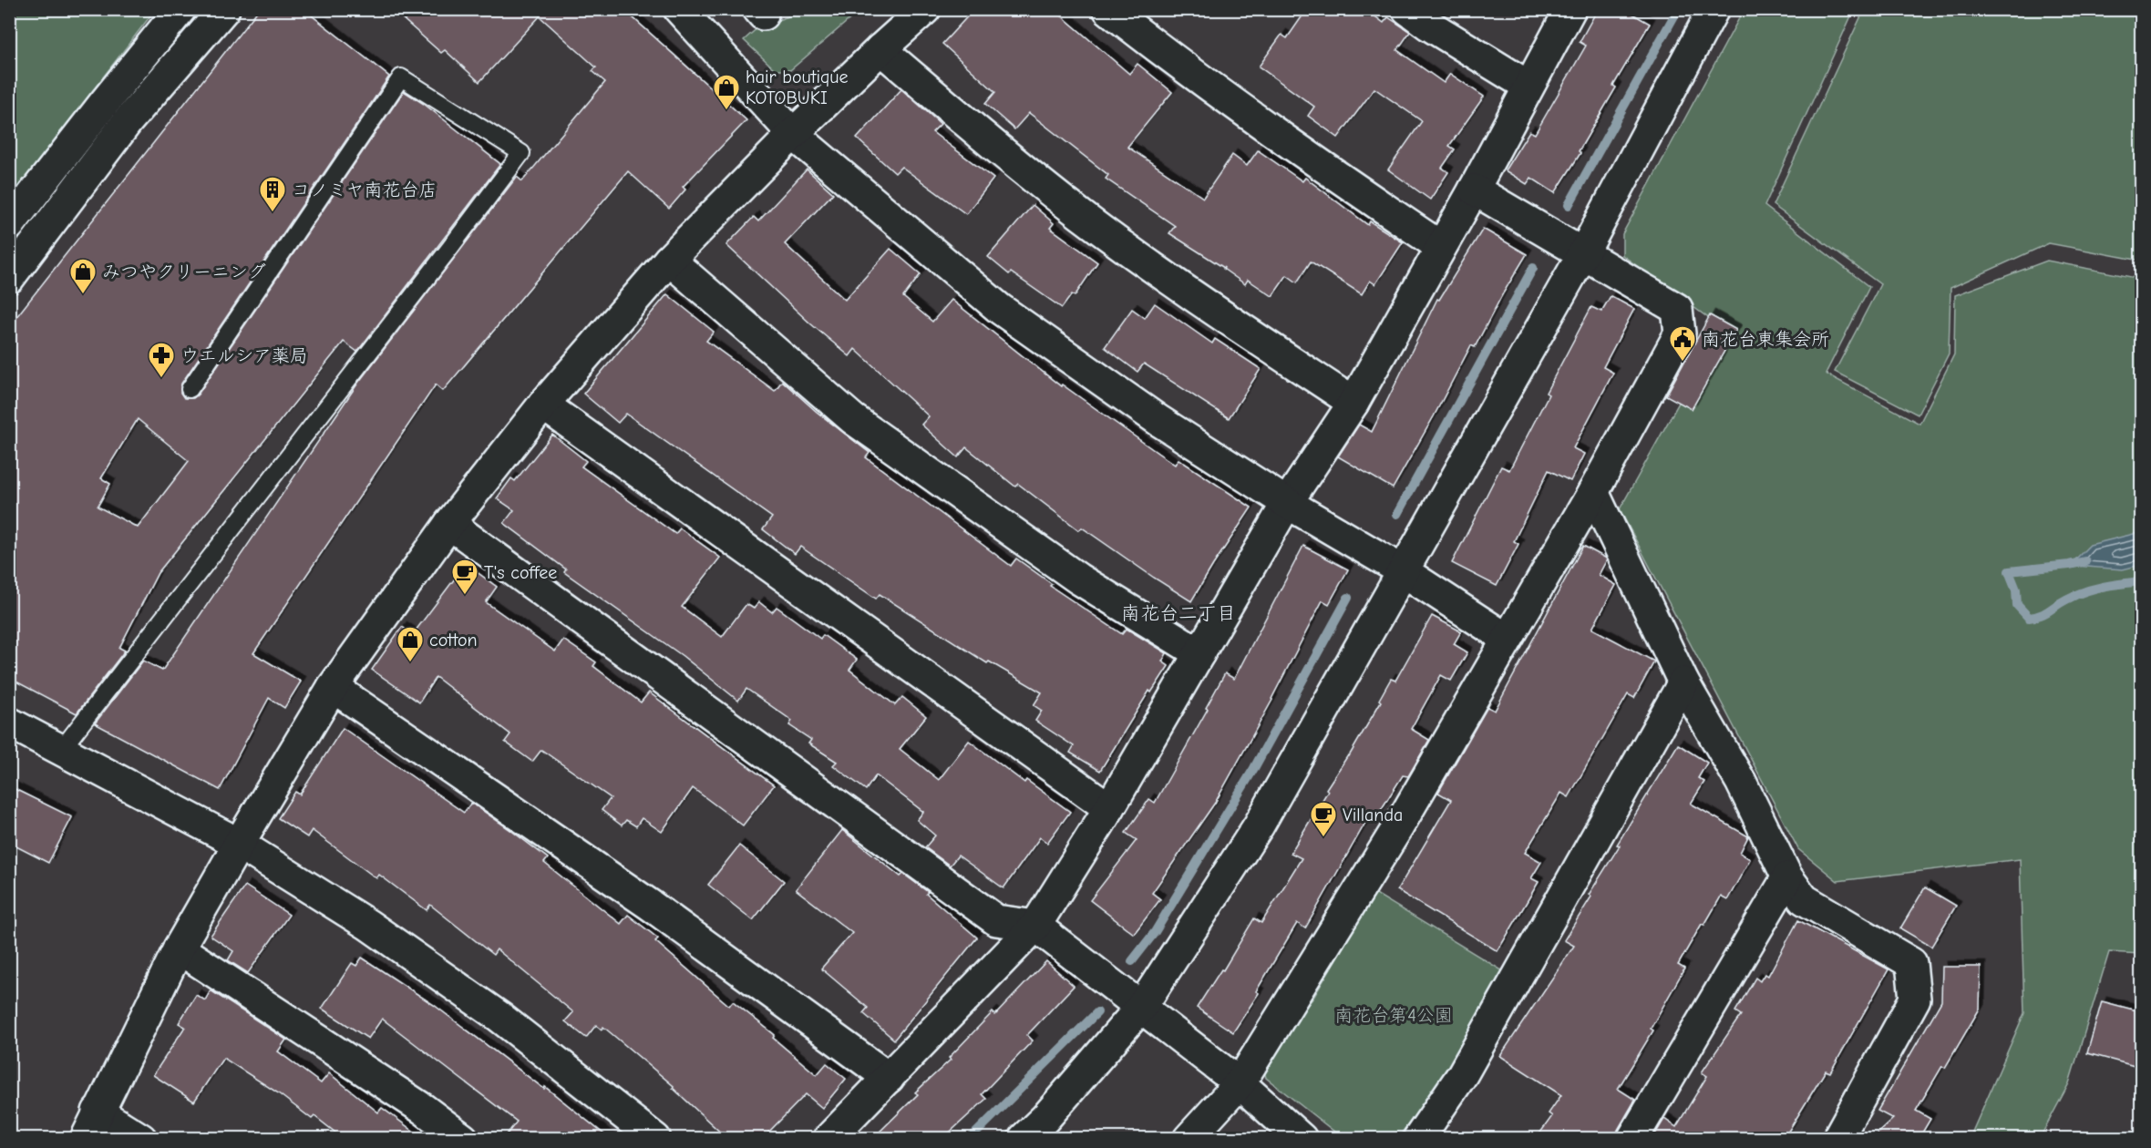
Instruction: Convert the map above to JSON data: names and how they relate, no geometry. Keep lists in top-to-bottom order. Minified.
{"districts":["南花台二丁目"],"parks":["南花台第4公園"],"places":{"shop":["hair boutique KOTOBUKI","みつやクリーニング","cotton"],"building":["コノミヤ南花台店"],"public building":["南花台東集会所"],"pharmacy":["ウエルシア薬局"],"cafe":["T's coffee","Villanda"]}}
